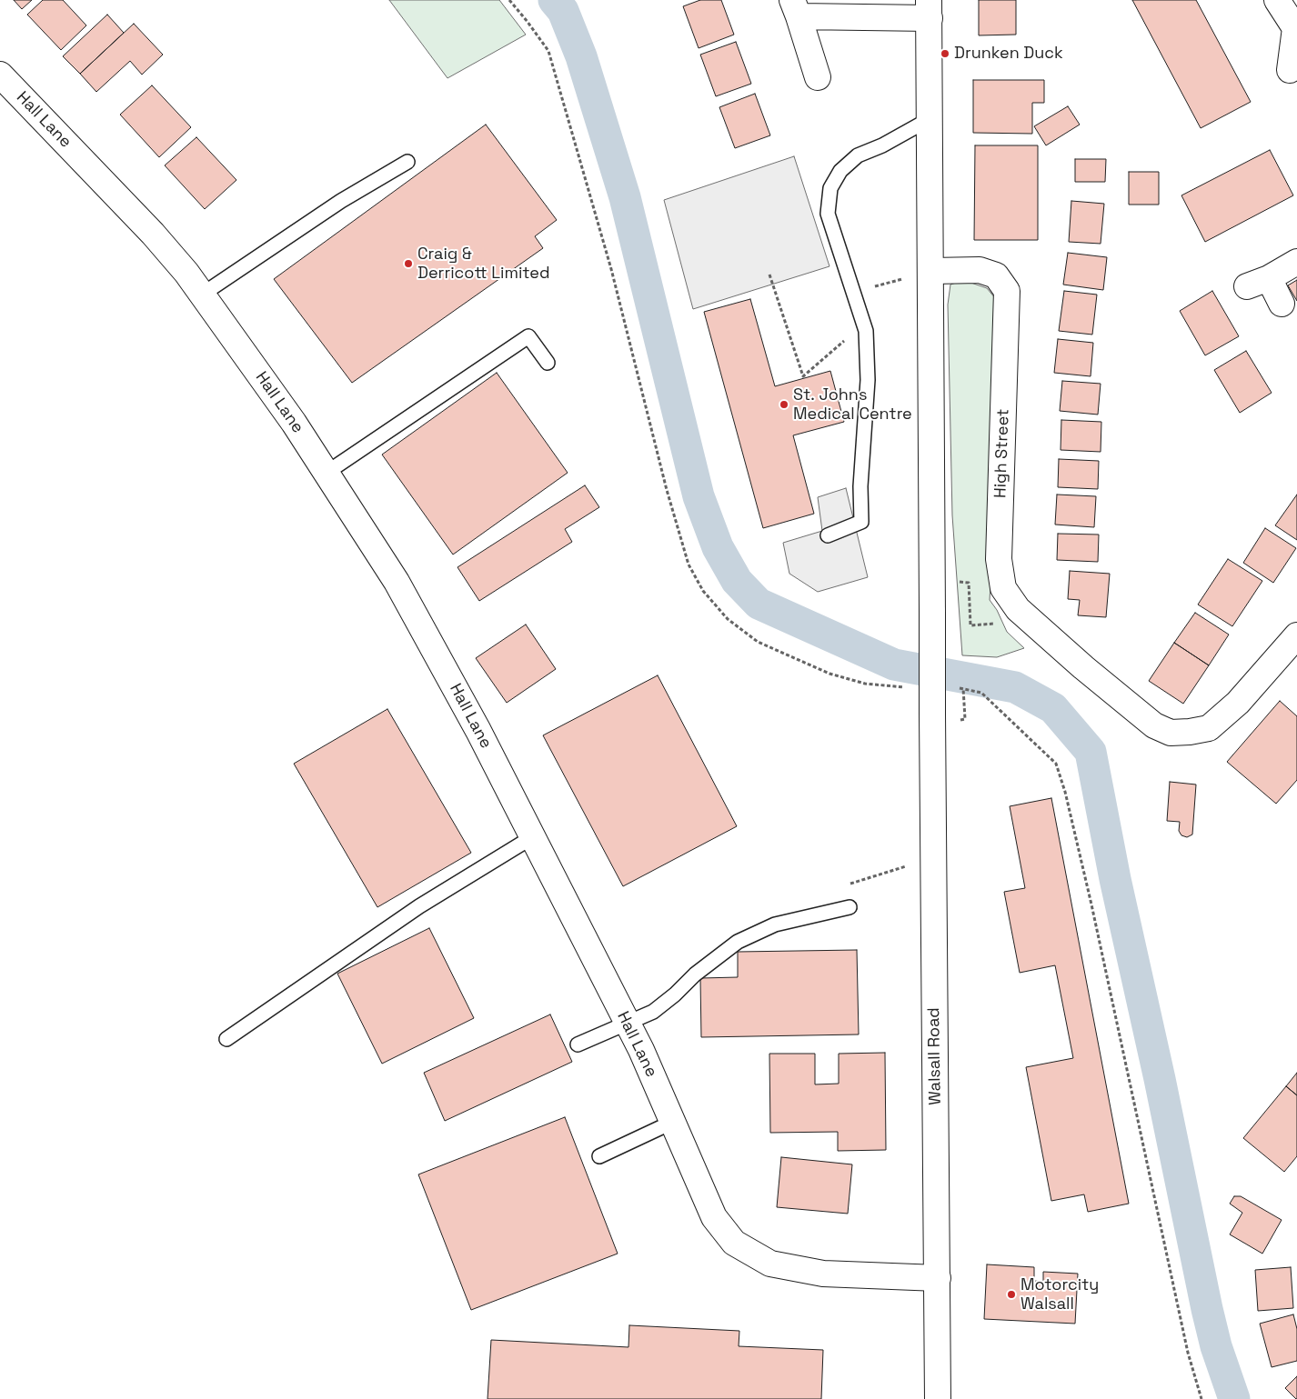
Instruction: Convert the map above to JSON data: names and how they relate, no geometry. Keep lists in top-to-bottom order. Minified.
{"streets":{"main road":["Hall Lane","High Street","Walsall Road"]},"crossings":[["Hall Lane","Walsall Road"],["High Street","Walsall Road"]],"places":["Drunken Duck","Craig & Derricott Limited","St. Johns Medical Centre","Motorcity Walsall"]}
